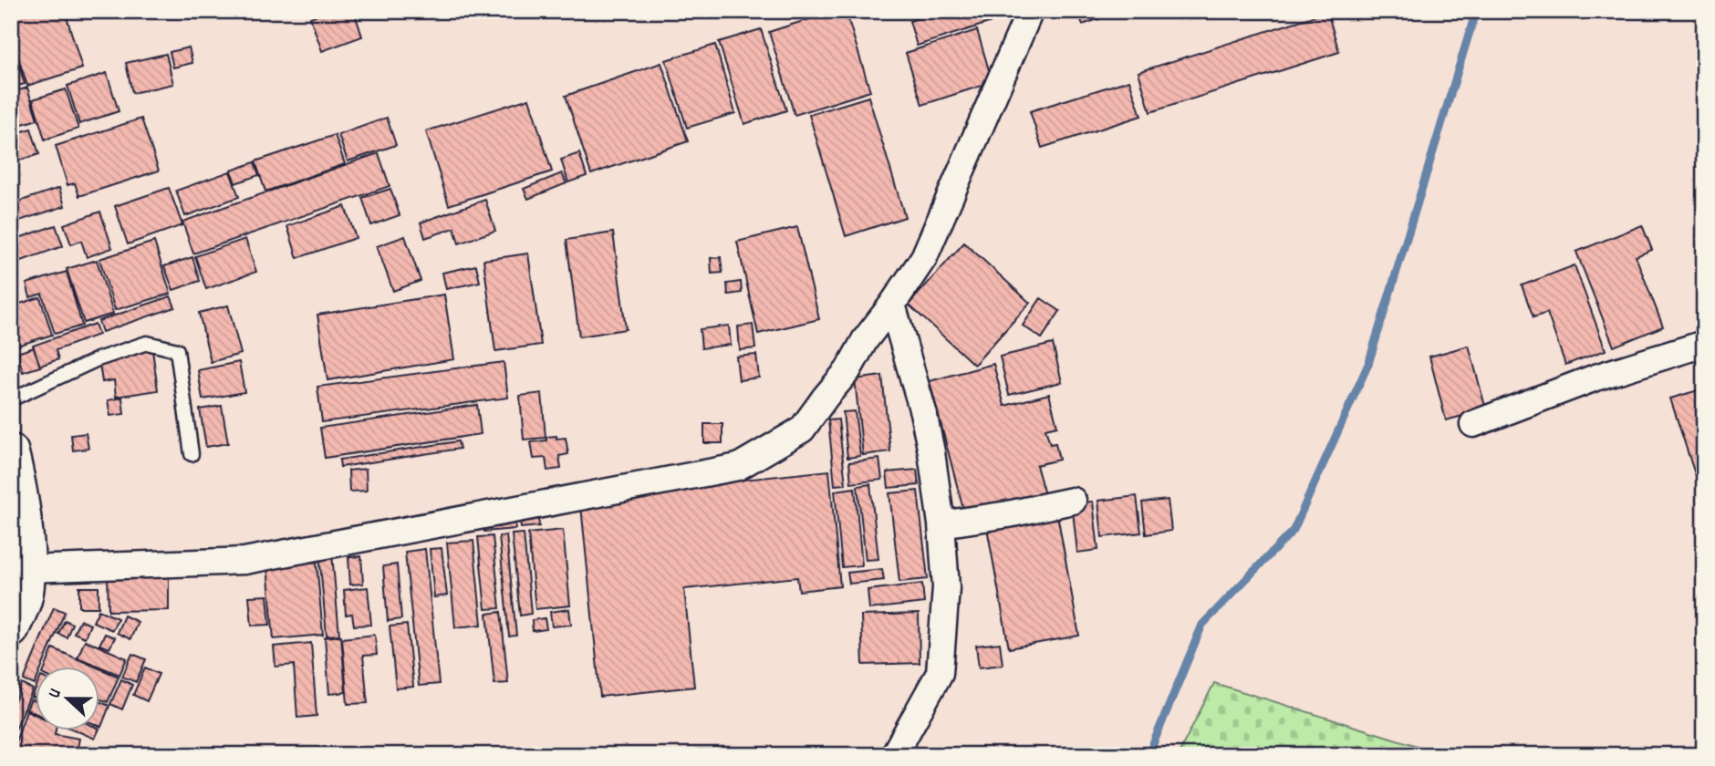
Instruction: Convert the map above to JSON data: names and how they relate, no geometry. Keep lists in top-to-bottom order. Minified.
{"north":"left"}
